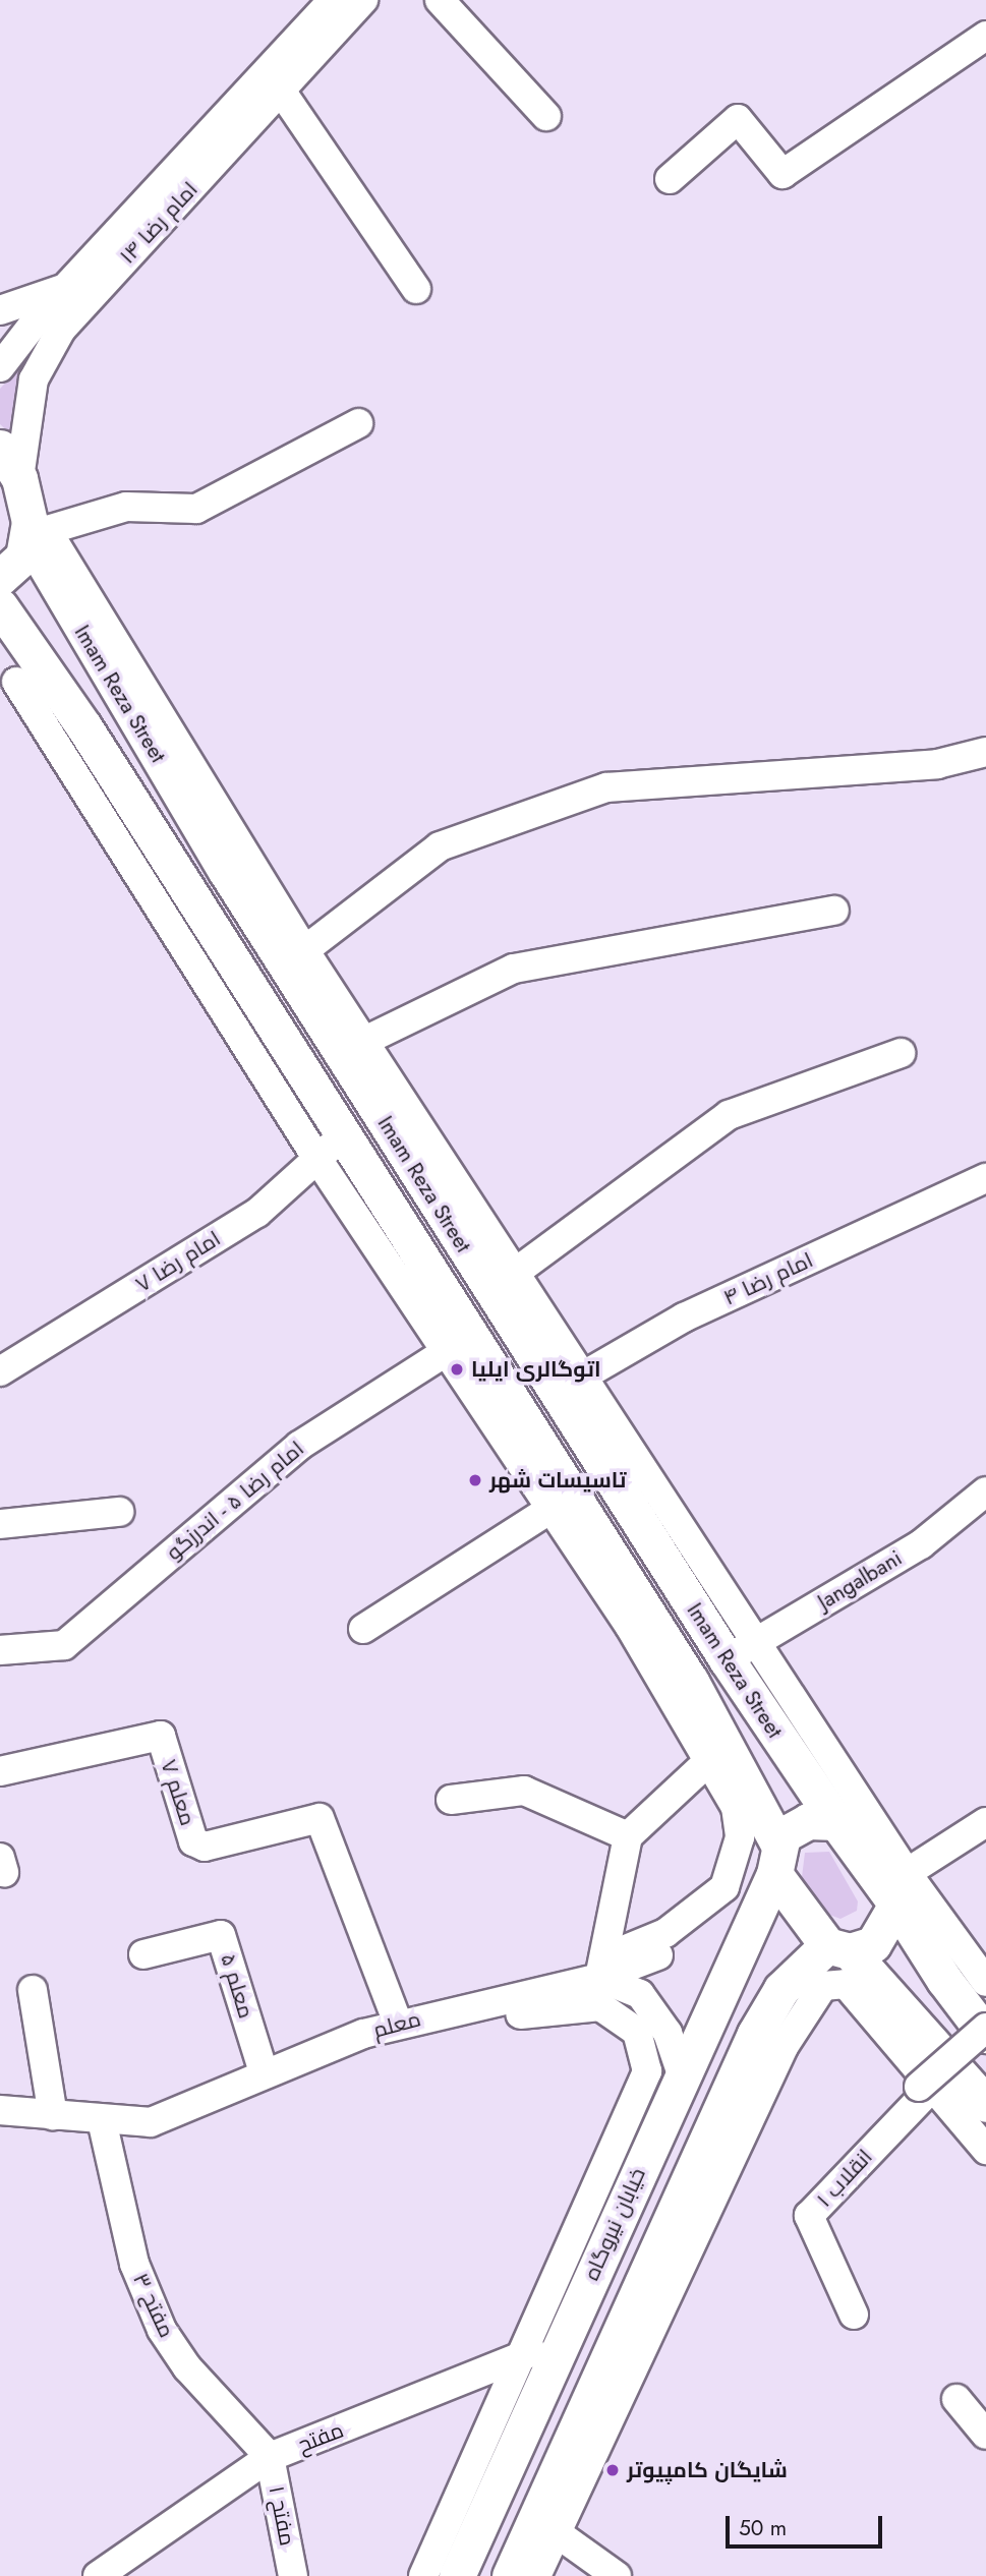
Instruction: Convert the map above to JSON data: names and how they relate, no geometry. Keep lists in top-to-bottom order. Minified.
{"streets":{"main road":["Imam Reza Street","خیابان نیروگاه"],"street":["امام رضا ۱۴","امام رضا ۷","امام رضا ۴","امام رضا ۵ - اندرزگو","Jangalbani","معلم ۷","معلم ۵","معلم","انقلاب ۱","مفتح ۳","مفتح","مفتح ۱"]},"crossings":[["Imam Reza Street","امام رضا ۷"],["Imam Reza Street","امام رضا ۴"],["Imam Reza Street","امام رضا ۵ - اندرزگو"],["Imam Reza Street","Jangalbani"],["Imam Reza Street","معلم"],["Imam Reza Street","انقلاب ۱"],["Imam Reza Street","خیابان نیروگاه"],["معلم ۷","معلم"],["معلم ۵","معلم"],["معلم","خیابان نیروگاه"],["معلم","مفتح ۳"],["خیابان نیروگاه","مفتح"],["مفتح ۳","مفتح"],["مفتح ۳","مفتح ۱"],["مفتح","مفتح ۱"]],"places":["اتوگالری ایلیا","تاسیسات شهر","شایگان کامپیوتر"],"scale_bar":"50 m"}
